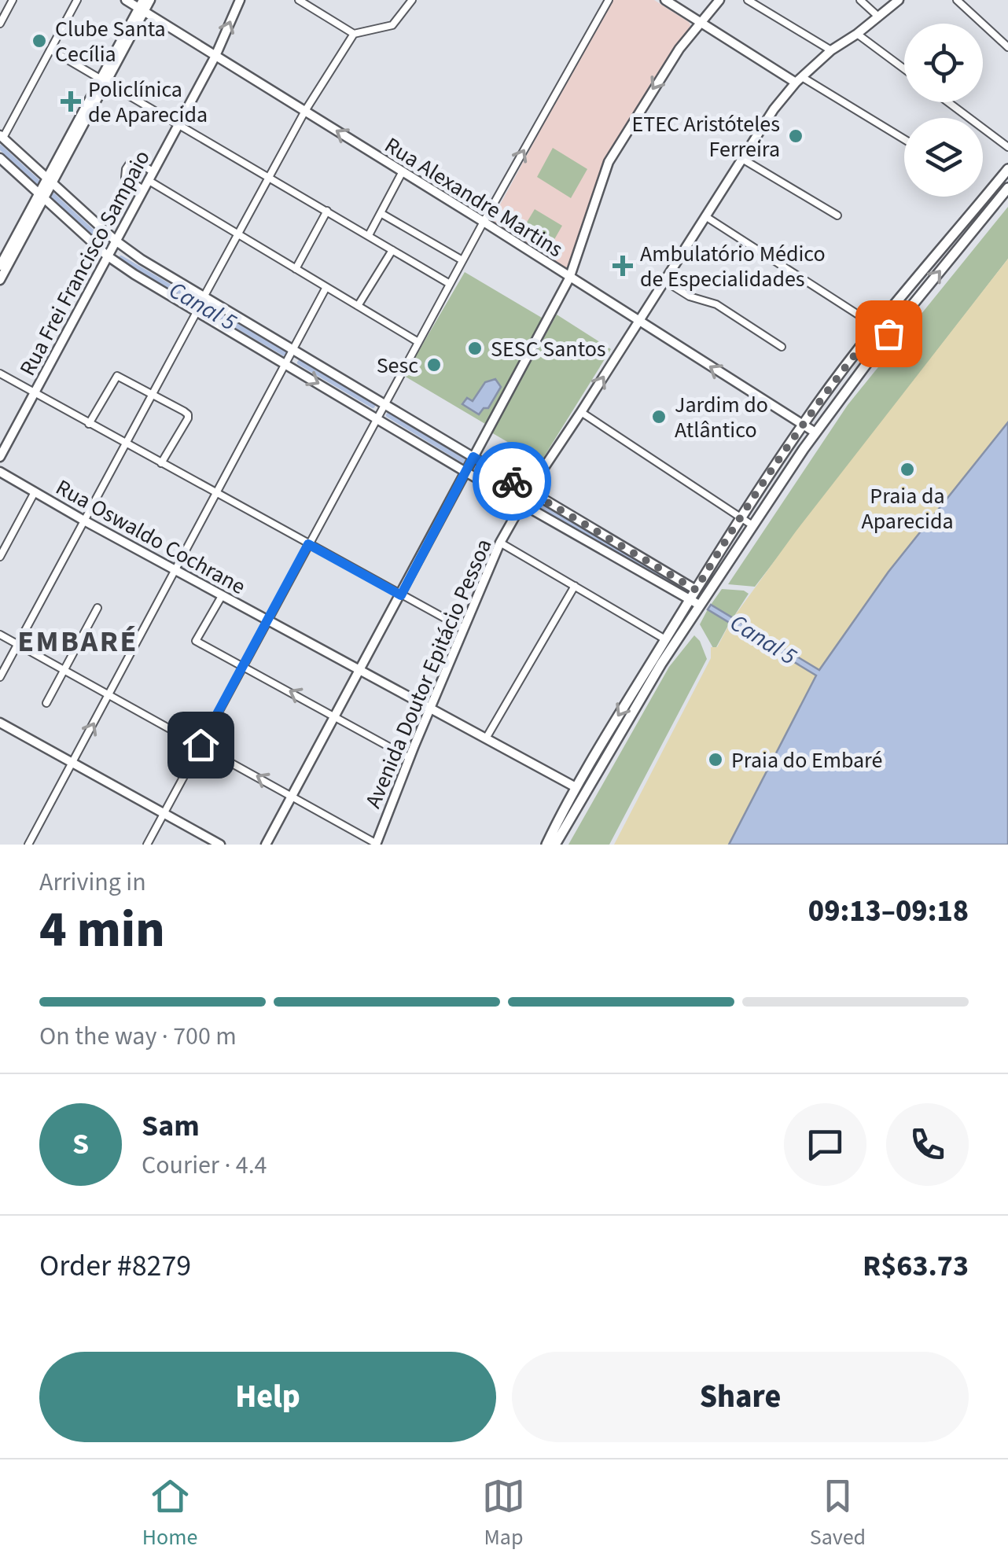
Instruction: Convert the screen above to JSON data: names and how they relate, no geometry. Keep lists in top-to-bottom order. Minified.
{"streets":{"main road":["Rua Alexandre Martins","Rua Frei Francisco Sampaio","Rua Oswaldo Cochrane","Avenida Doutor Epitácio Pessoa"]},"crossings":[["Rua Alexandre Martins","Rua Frei Francisco Sampaio"],["Rua Alexandre Martins","Avenida Doutor Epitácio Pessoa"],["Rua Oswaldo Cochrane","Avenida Doutor Epitácio Pessoa"]],"one_way":["Rua Alexandre Martins"],"districts":["EMBARÉ"],"water":["Canal 5"],"places":{"other":["Clube Santa Cecília","ETEC Aristóteles Ferreira","SESC Santos","Sesc","Jardim do Atlântico","Praia da Aparecida","Praia do Embaré"],"health":["Policlínica de Aparecida","Ambulatório Médico de Especialidades"]},"page":{"heading":["4 min","Arriving in","09:13–09:18"],"panel":["Sam","Courier · 4.4","Order #8279","R$63.73"],"bar":"On the way · 700 m","round":"S","buttons":["Help","Share"],"tabs":["Home","Map","Saved"]}}
